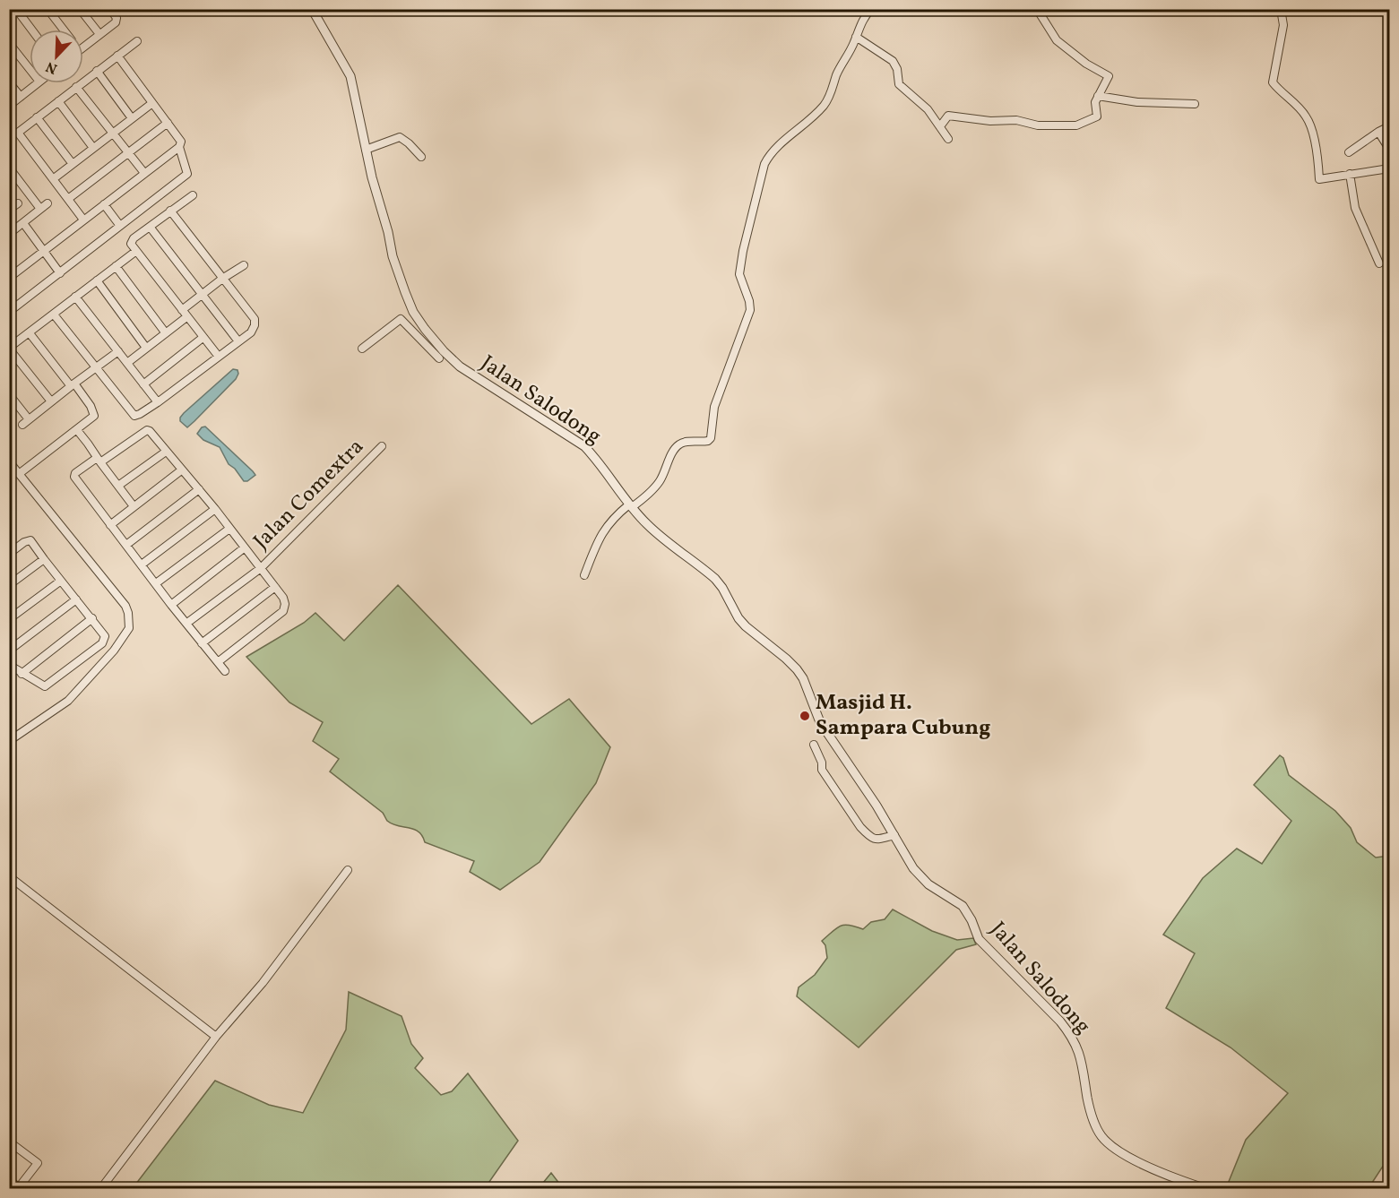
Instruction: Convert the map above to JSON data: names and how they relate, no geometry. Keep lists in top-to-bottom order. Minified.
{"streets":{"street":["Jalan Salodong","Jalan Comextra"]},"places":["Masjid H. Sampara Cubung"],"north":"bottom left"}
